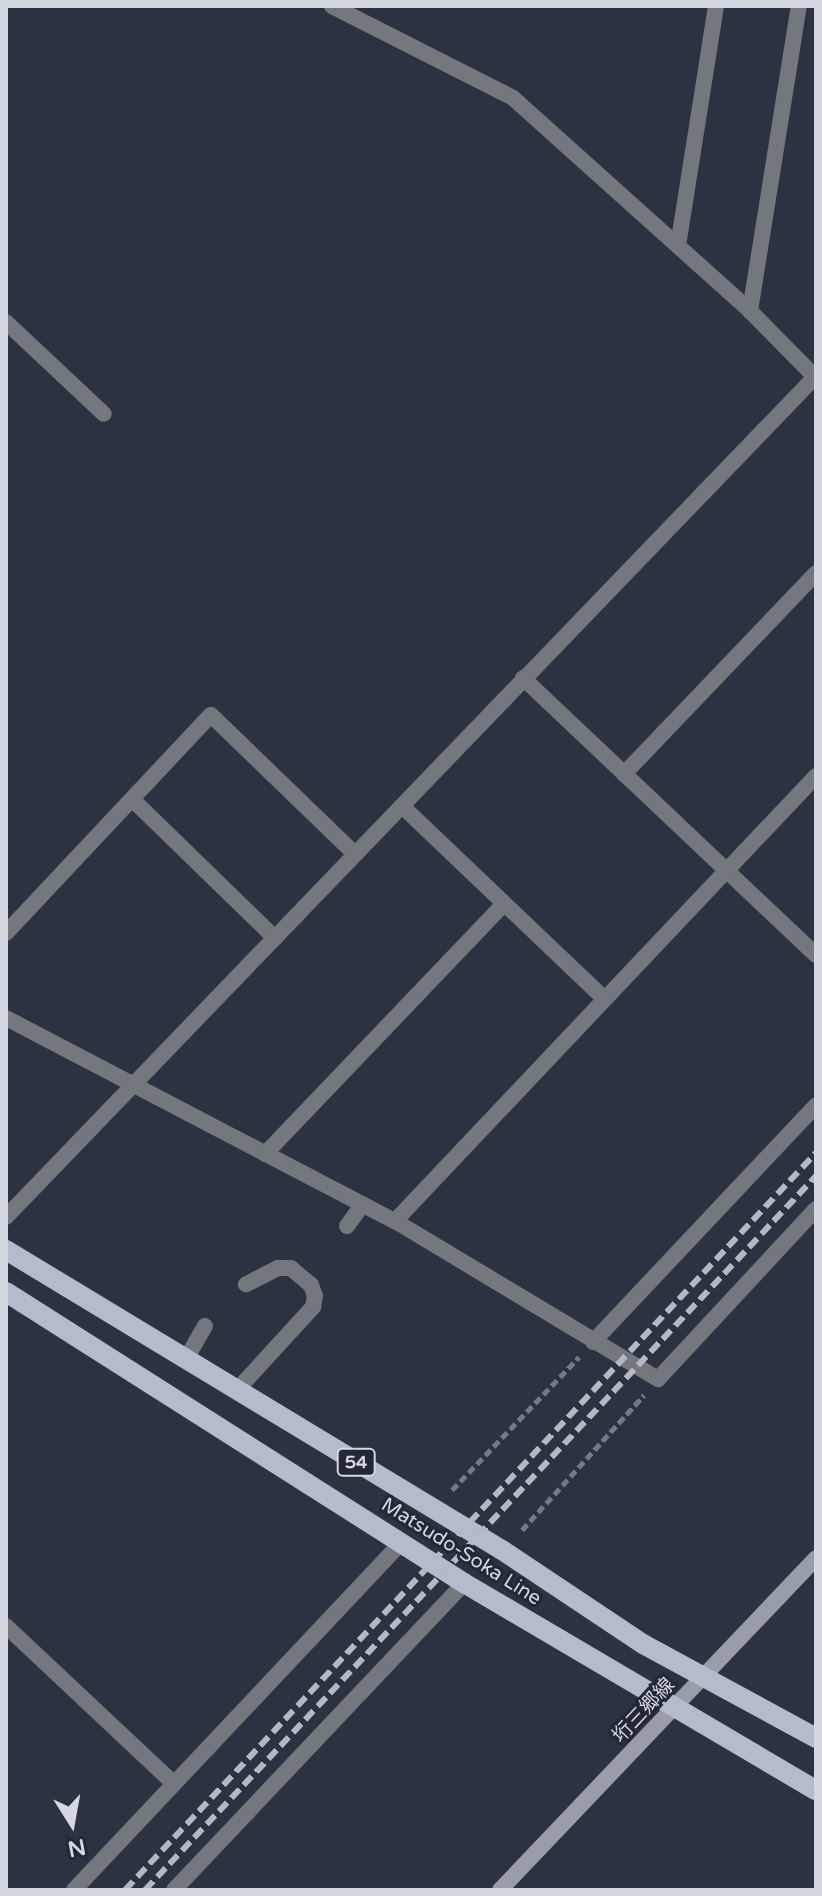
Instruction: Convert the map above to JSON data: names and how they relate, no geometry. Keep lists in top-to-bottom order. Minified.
{"streets":{"main road":["54","Matsudo-Soka Line"],"street":["垳三郷線"]},"crossings":[["Matsudo-Soka Line","垳三郷線"]],"north":"bottom"}
